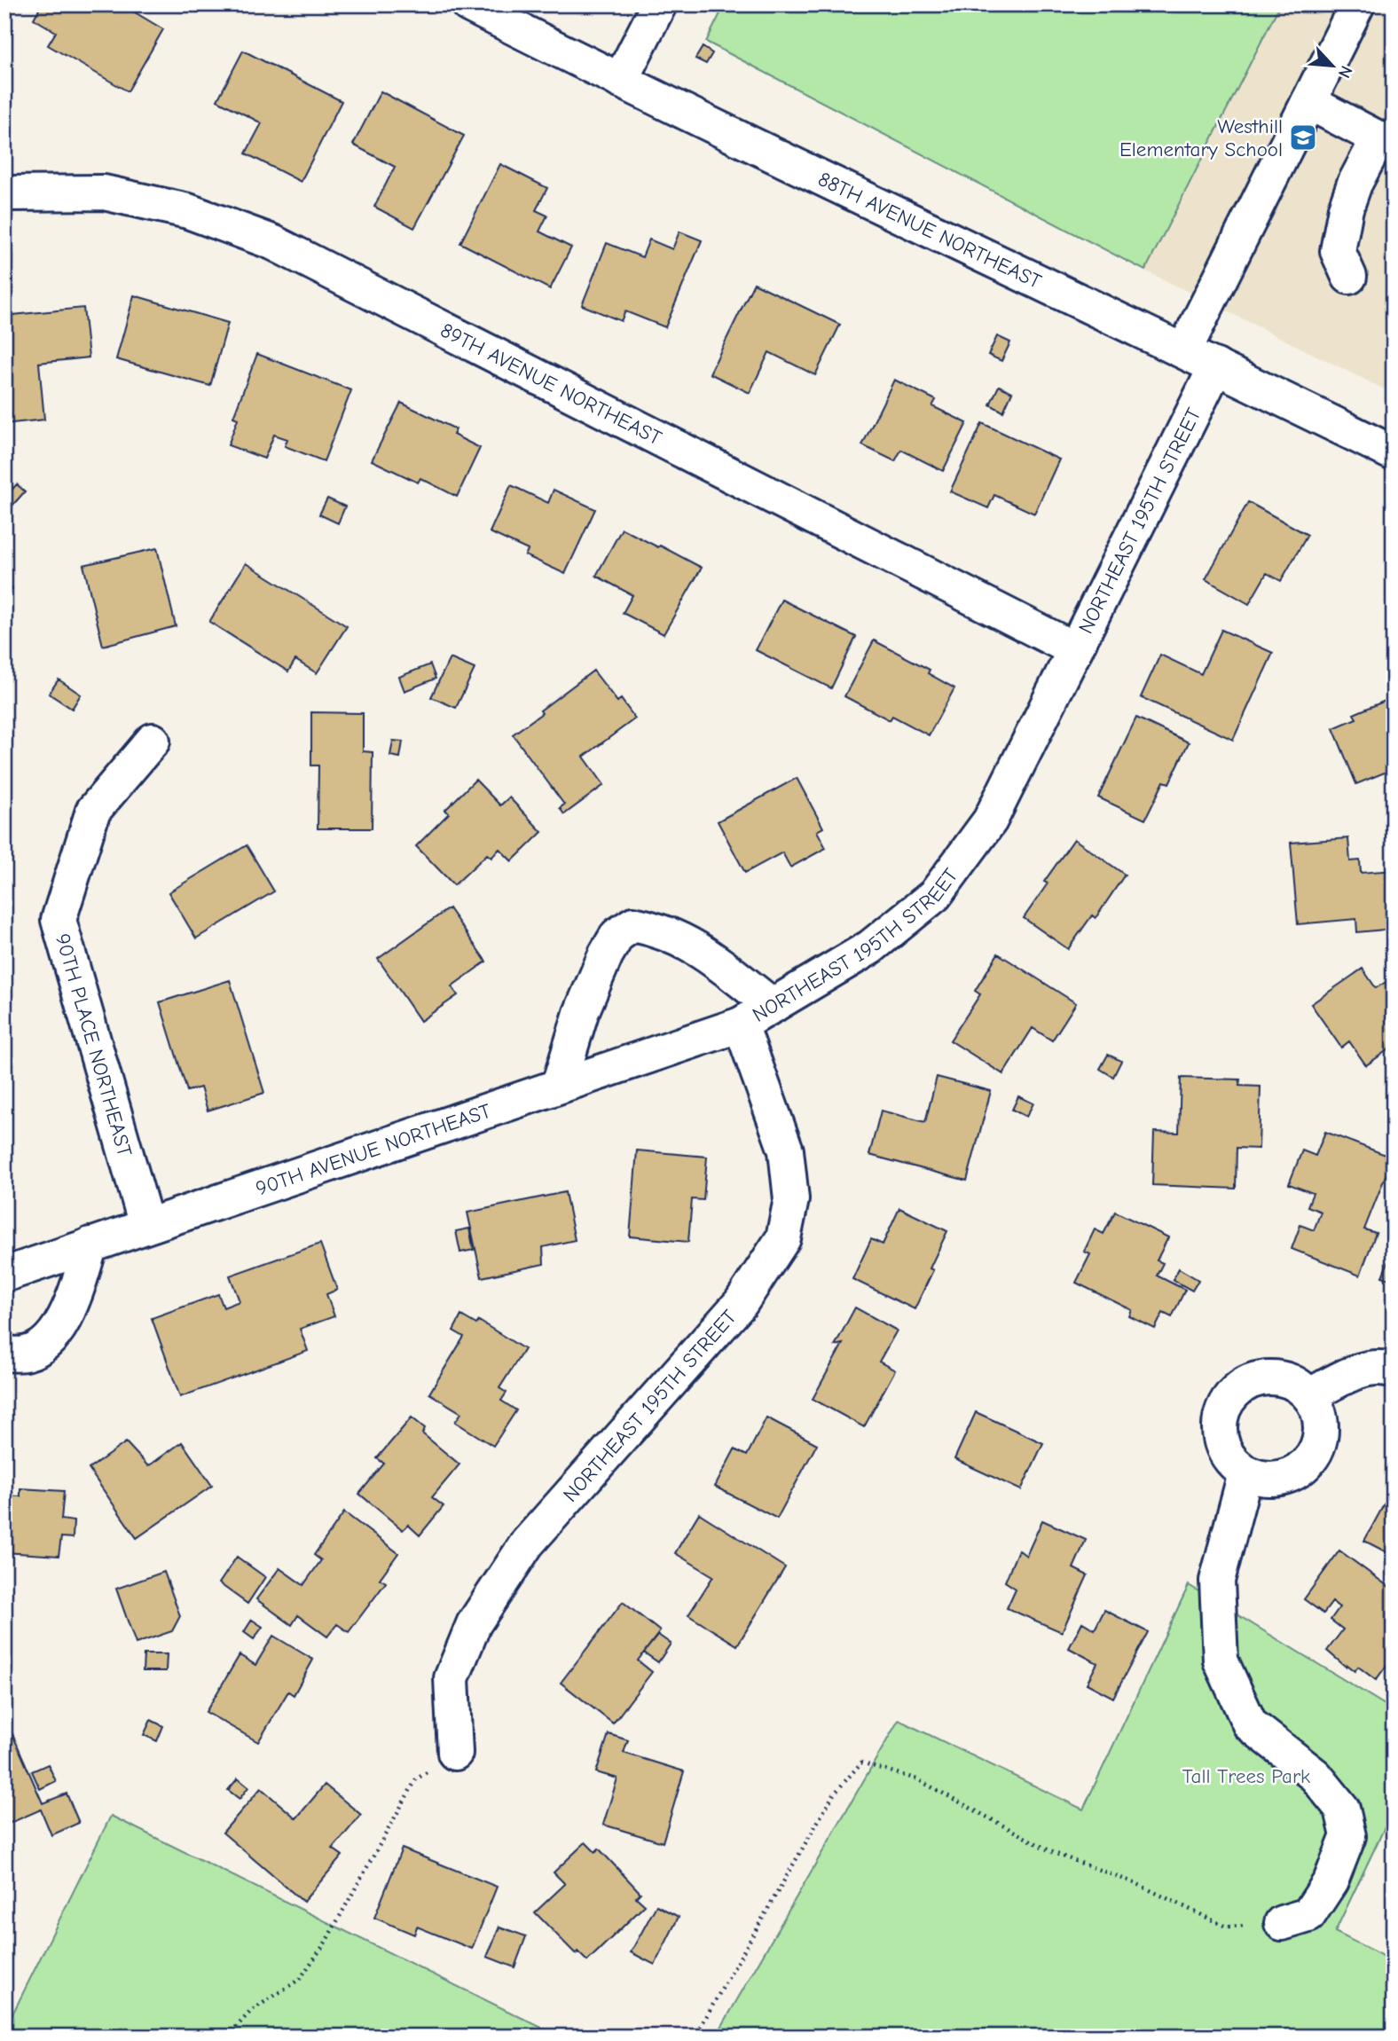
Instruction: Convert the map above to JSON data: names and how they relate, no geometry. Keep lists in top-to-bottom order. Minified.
{"streets":{"street":["88TH AVENUE NORTHEAST","89TH AVENUE NORTHEAST","NORTHEAST 195TH STREET","90TH PLACE NORTHEAST","90TH AVENUE NORTHEAST"]},"crossings":[["88TH AVENUE NORTHEAST","NORTHEAST 195TH STREET"],["89TH AVENUE NORTHEAST","NORTHEAST 195TH STREET"],["NORTHEAST 195TH STREET","90TH AVENUE NORTHEAST"],["90TH PLACE NORTHEAST","90TH AVENUE NORTHEAST"]],"parks":["Tall Trees Park"],"places":{"school or university":["Westhill Elementary School"]},"north":"bottom right"}
